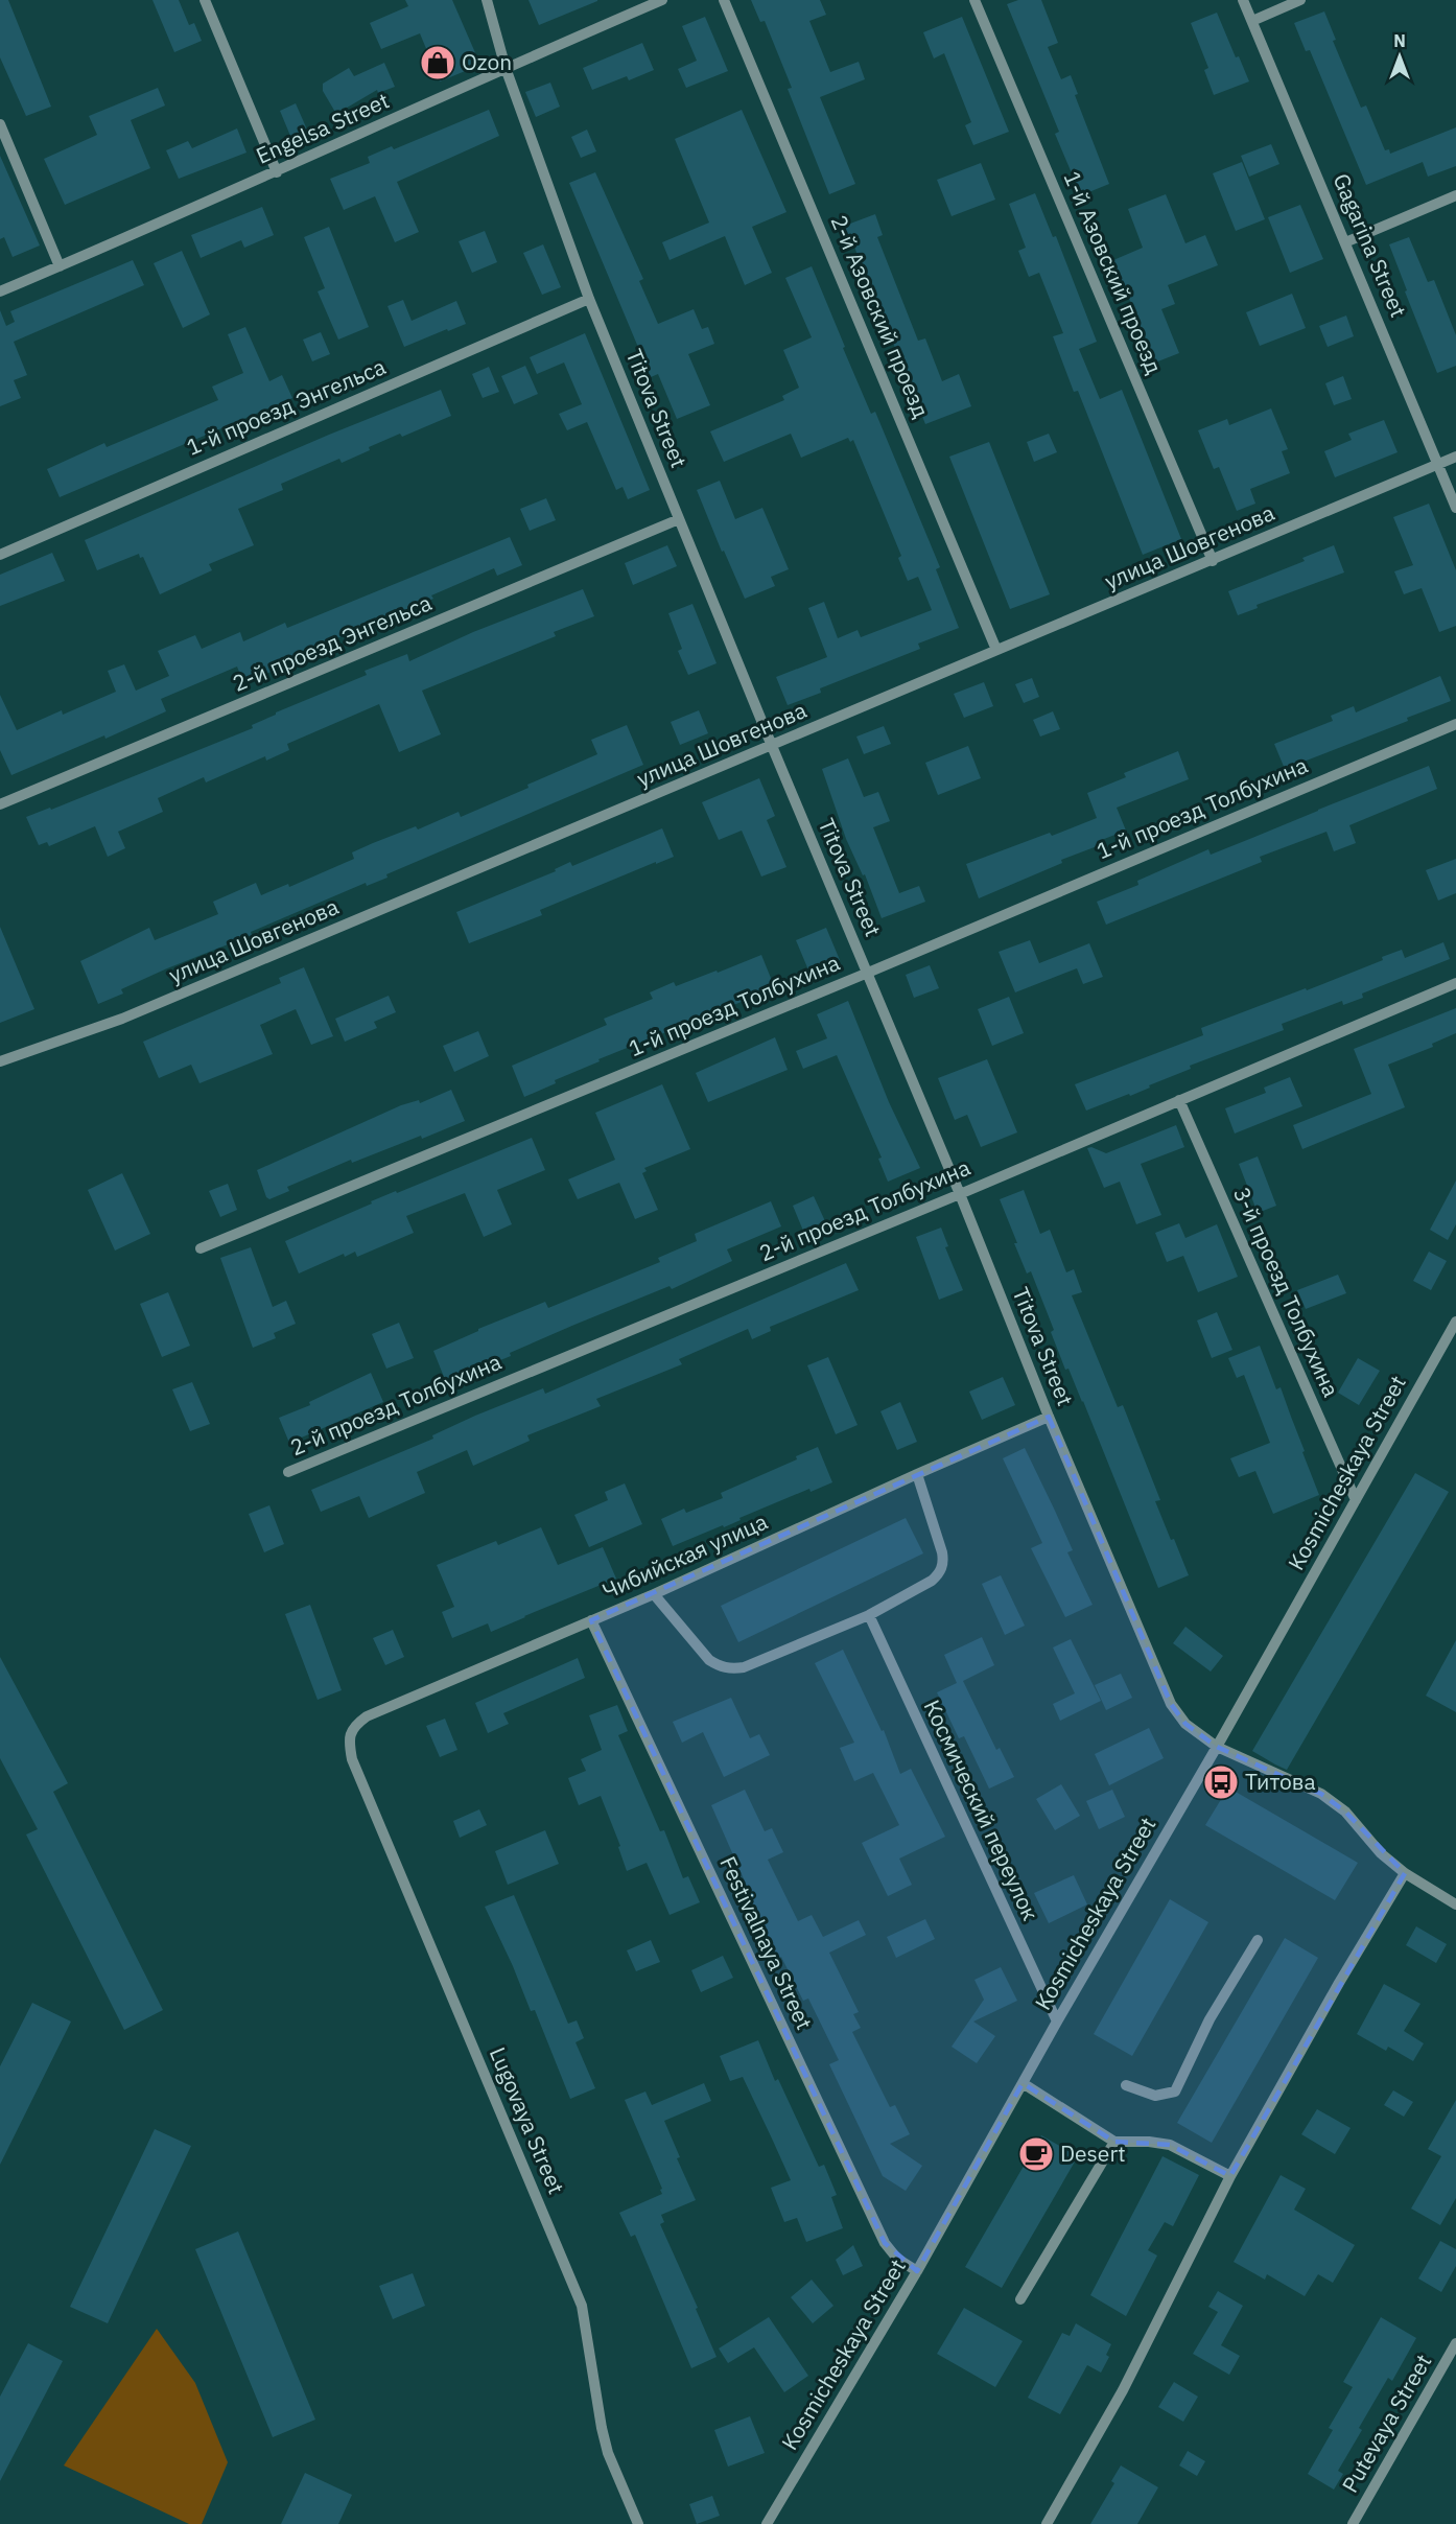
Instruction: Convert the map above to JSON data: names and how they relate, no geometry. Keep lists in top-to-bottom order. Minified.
{"streets":{"street":["Engelsa Street","Gagarina Street","1-й Азовский проезд","2-й Азовский проезд","1-й проезд Энгельса","Titova Street","улица Шовгенова","2-й проезд Энгельса","1-й проезд Толбухина","2-й проезд Толбухина","3-й проезд Толбухина","Kosmicheskaya Street","Чибийская улица","Космический переулок","Festivalnaya Street","Lugovaya Street","Putevaya Street"]},"crossings":[["Engelsa Street","Titova Street"],["Gagarina Street","улица Шовгенова"],["1-й Азовский проезд","улица Шовгенова"],["2-й Азовский проезд","улица Шовгенова"],["1-й проезд Энгельса","Titova Street"],["Titova Street","улица Шовгенова"],["Titova Street","2-й проезд Энгельса"],["Titova Street","1-й проезд Толбухина"],["Titova Street","2-й проезд Толбухина"],["Titova Street","Kosmicheskaya Street"],["Titova Street","Чибийская улица"],["2-й проезд Толбухина","3-й проезд Толбухина"],["3-й проезд Толбухина","Kosmicheskaya Street"],["Kosmicheskaya Street","Космический переулок"],["Kosmicheskaya Street","Festivalnaya Street"],["Чибийская улица","Festivalnaya Street"],["Чибийская улица","Lugovaya Street"]],"places":{"shop":["Ozon"],"bus stop":["Титова"],"cafe":["Desert"]},"north":"top"}
